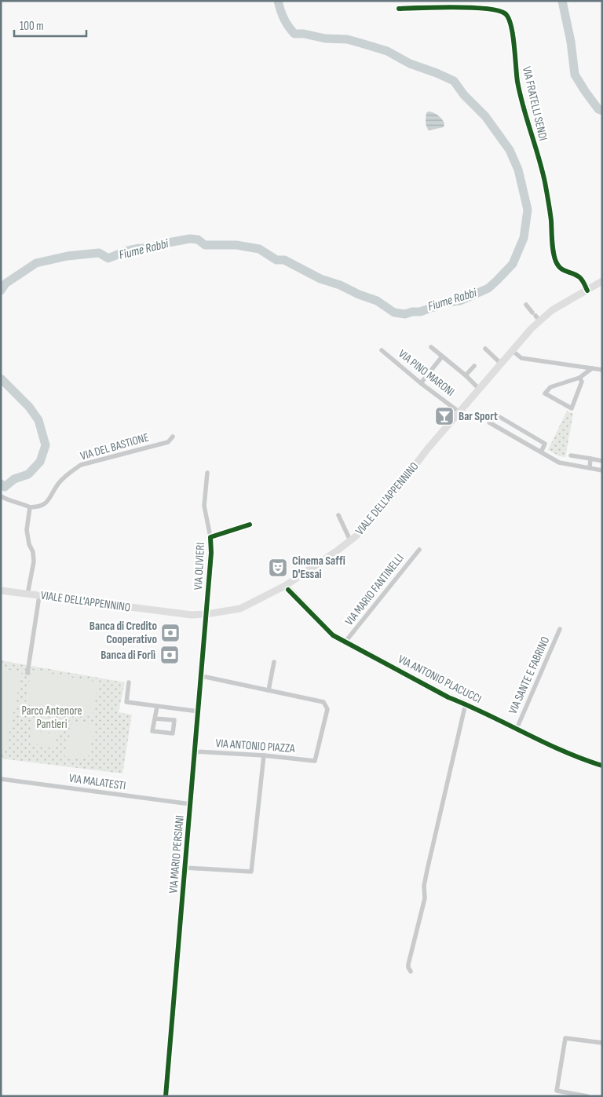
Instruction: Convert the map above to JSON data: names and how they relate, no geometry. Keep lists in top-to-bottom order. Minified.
{"streets":{"main road":["VIALE DELL'APPENNINO","VIA ANTONIO PLACUCCI"],"street":["VIA FRATELLI SENDI","VIA PINO MARONI","VIA DEL BASTIONE","VIA OLIVIERI","VIA MARIO FANTINELLI","VIA SANTE E FABRINO","VIA ANTONIO PIAZZA","VIA MALATESTI","VIA MARIO PERSIANI"]},"crossings":[["VIA FRATELLI SENDI","VIALE DELL'APPENNINO"],["VIA PINO MARONI","VIALE DELL'APPENNINO"],["VIALE DELL'APPENNINO","VIA OLIVIERI"],["VIALE DELL'APPENNINO","VIA ANTONIO PLACUCCI"],["VIALE DELL'APPENNINO","VIA MARIO PERSIANI"],["VIA OLIVIERI","VIA MARIO PERSIANI"],["VIA MARIO FANTINELLI","VIA ANTONIO PLACUCCI"],["VIA SANTE E FABRINO","VIA ANTONIO PLACUCCI"],["VIA ANTONIO PIAZZA","VIA MARIO PERSIANI"],["VIA MALATESTI","VIA MARIO PERSIANI"]],"water":["Fiume Rabbi"],"parks":["Parco Antenore Pantieri"],"places":{"bar":["Bar Sport"],"theatre":["Cinema Saffi D'Essai"],"bank":["Banca di Credito Cooperativo","Banca di Forlì"]},"scale_bar":"100 m"}
